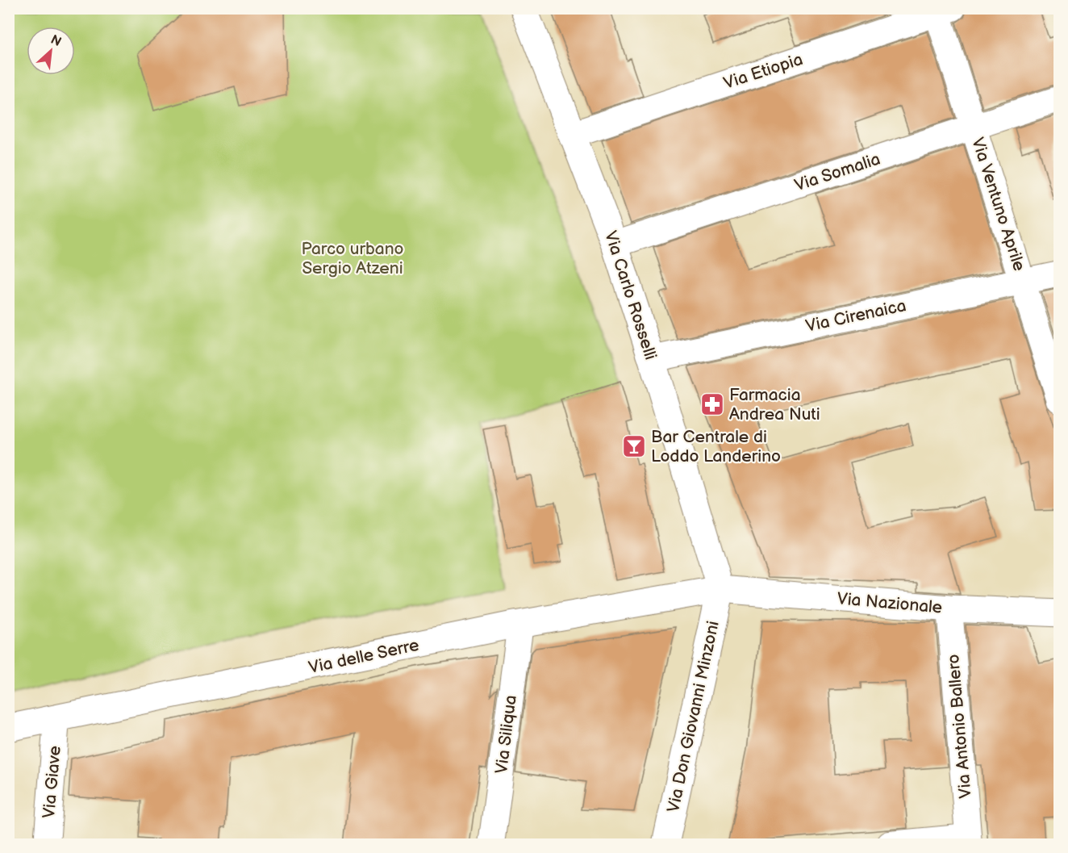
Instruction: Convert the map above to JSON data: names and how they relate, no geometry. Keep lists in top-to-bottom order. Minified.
{"streets":{"street":["Via Etiopia","Via Somalia","Via Ventuno Aprile","Via Carlo Rosselli","Via Cirenaica","Via Nazionale","Via delle Serre","Via Don Giovanni Minzoni","Via Antonio Ballero","Via Siliqua","Via Giave"]},"crossings":[["Via Etiopia","Via Ventuno Aprile"],["Via Etiopia","Via Carlo Rosselli"],["Via Somalia","Via Ventuno Aprile"],["Via Somalia","Via Carlo Rosselli"],["Via Ventuno Aprile","Via Cirenaica"],["Via Carlo Rosselli","Via Cirenaica"],["Via Carlo Rosselli","Via Nazionale"],["Via Carlo Rosselli","Via delle Serre"],["Via Carlo Rosselli","Via Don Giovanni Minzoni"],["Via Nazionale","Via delle Serre"],["Via Nazionale","Via Don Giovanni Minzoni"],["Via Nazionale","Via Antonio Ballero"],["Via delle Serre","Via Don Giovanni Minzoni"],["Via delle Serre","Via Siliqua"],["Via delle Serre","Via Giave"]],"parks":["Parco urbano Sergio Atzeni"],"places":{"pharmacy":["Farmacia Andrea Nuti"],"bar":["Bar Centrale di Loddo Landerino"]},"north":"top right"}
